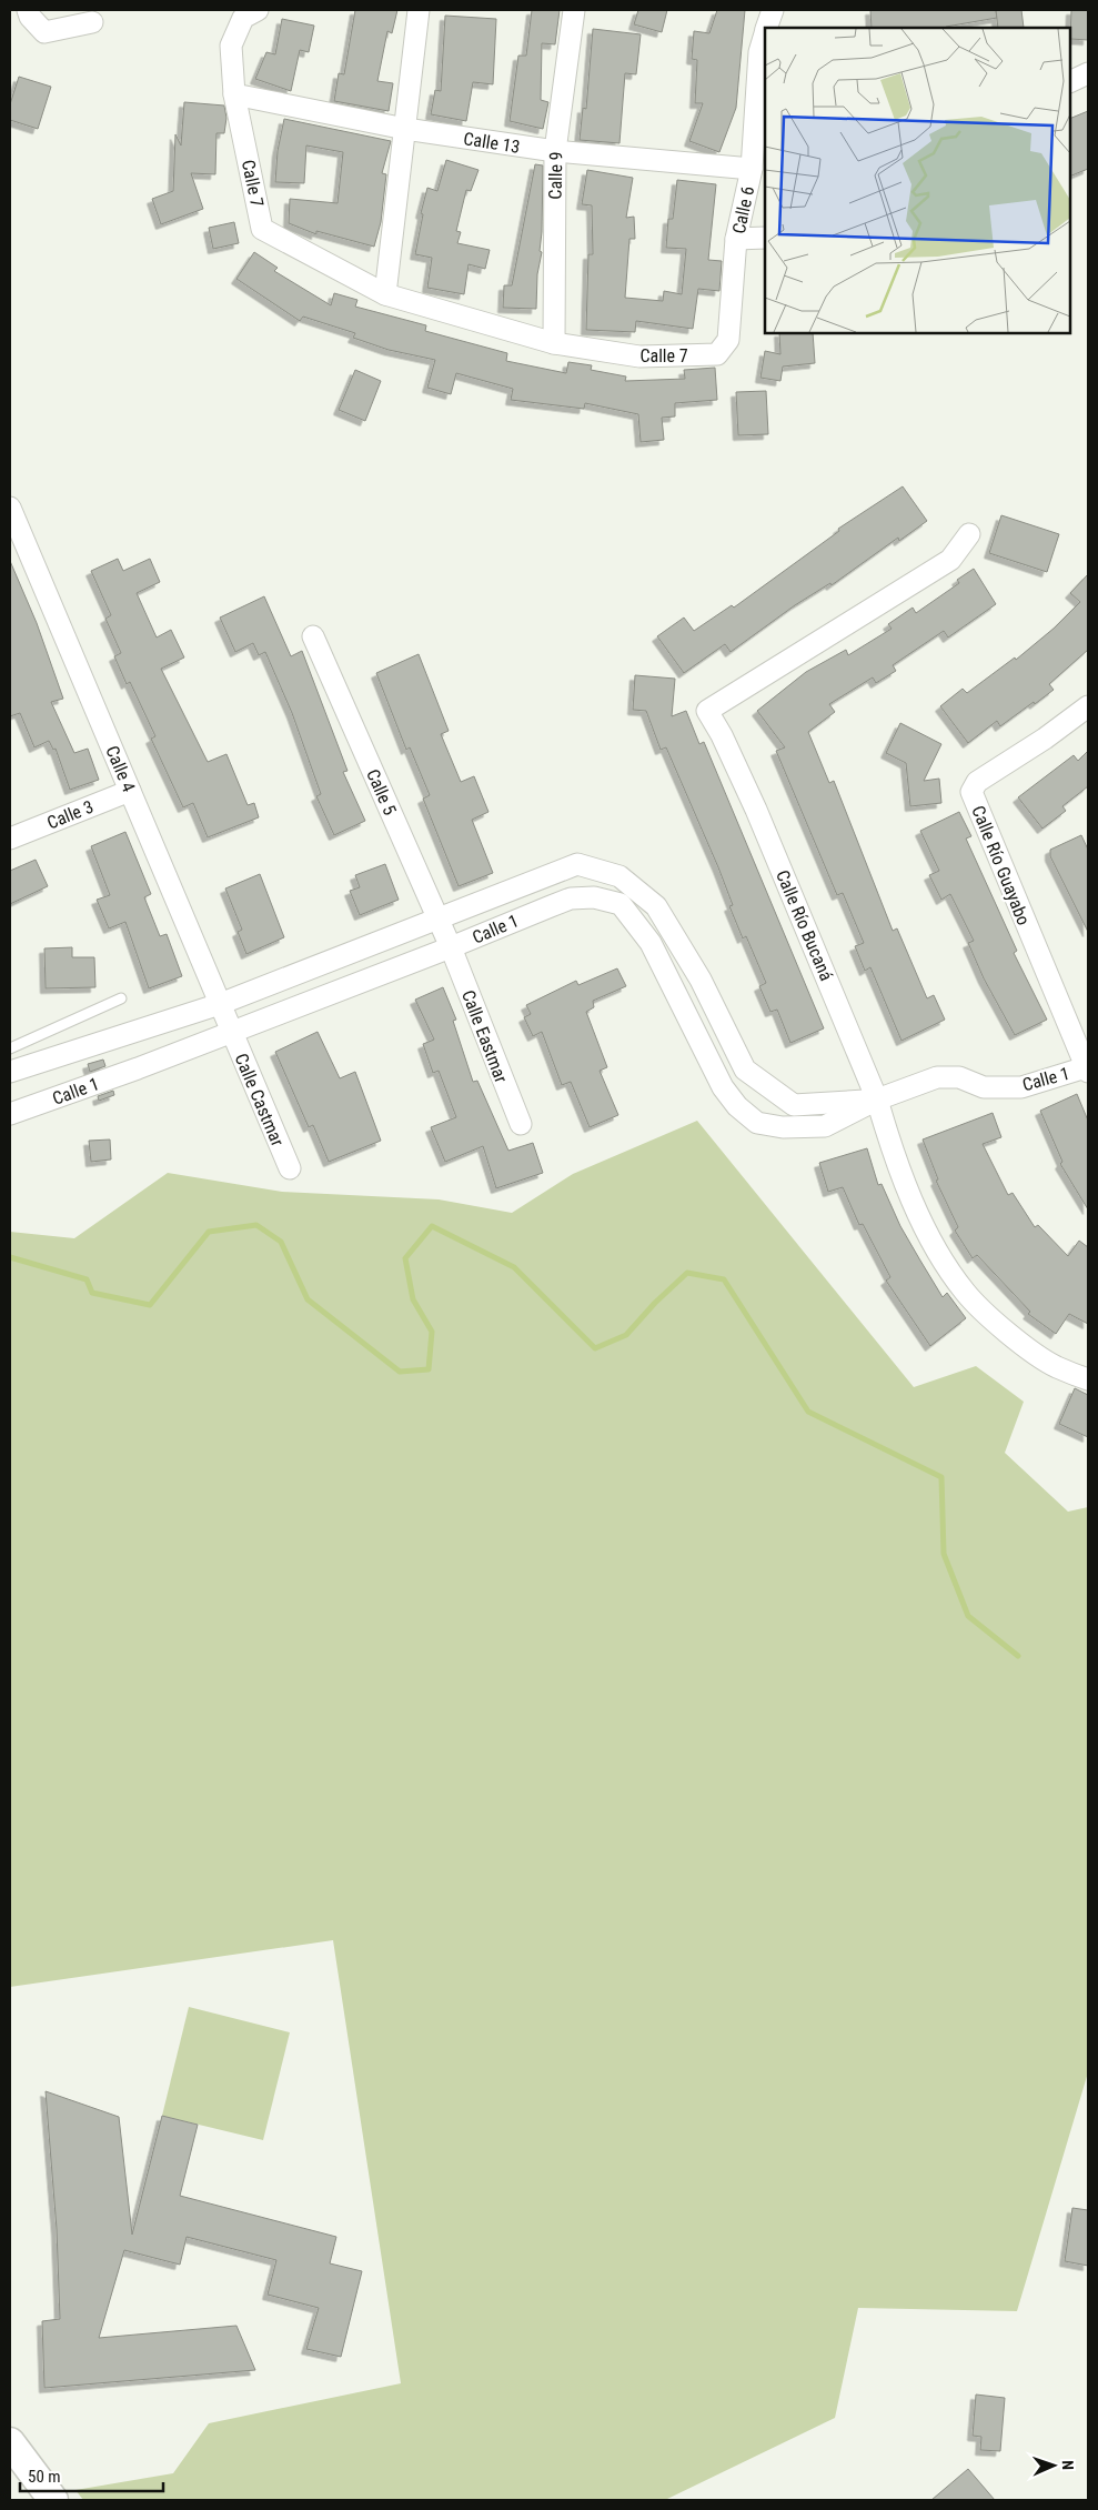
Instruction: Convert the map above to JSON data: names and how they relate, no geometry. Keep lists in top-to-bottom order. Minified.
{"streets":{"street":["Calle 13","Calle 9","Calle 7","Calle 6","Calle 4","Calle 5","Calle 3","Calle Río Guayabo","Calle Río Bucaná","Calle 1","Calle Eastmar","Calle Castmar"]},"crossings":[["Calle 13","Calle 9"],["Calle 13","Calle 7"],["Calle 13","Calle 6"],["Calle 9","Calle 7"],["Calle 7","Calle 6"],["Calle 4","Calle 3"],["Calle 4","Calle 1"],["Calle 4","Calle Castmar"],["Calle 5","Calle 1"],["Calle 5","Calle Eastmar"],["Calle Río Guayabo","Calle 1"],["Calle Río Bucaná","Calle 1"],["Calle 1","Calle Eastmar"],["Calle 1","Calle Castmar"]],"scale_bar":"50 m","north":"right"}
